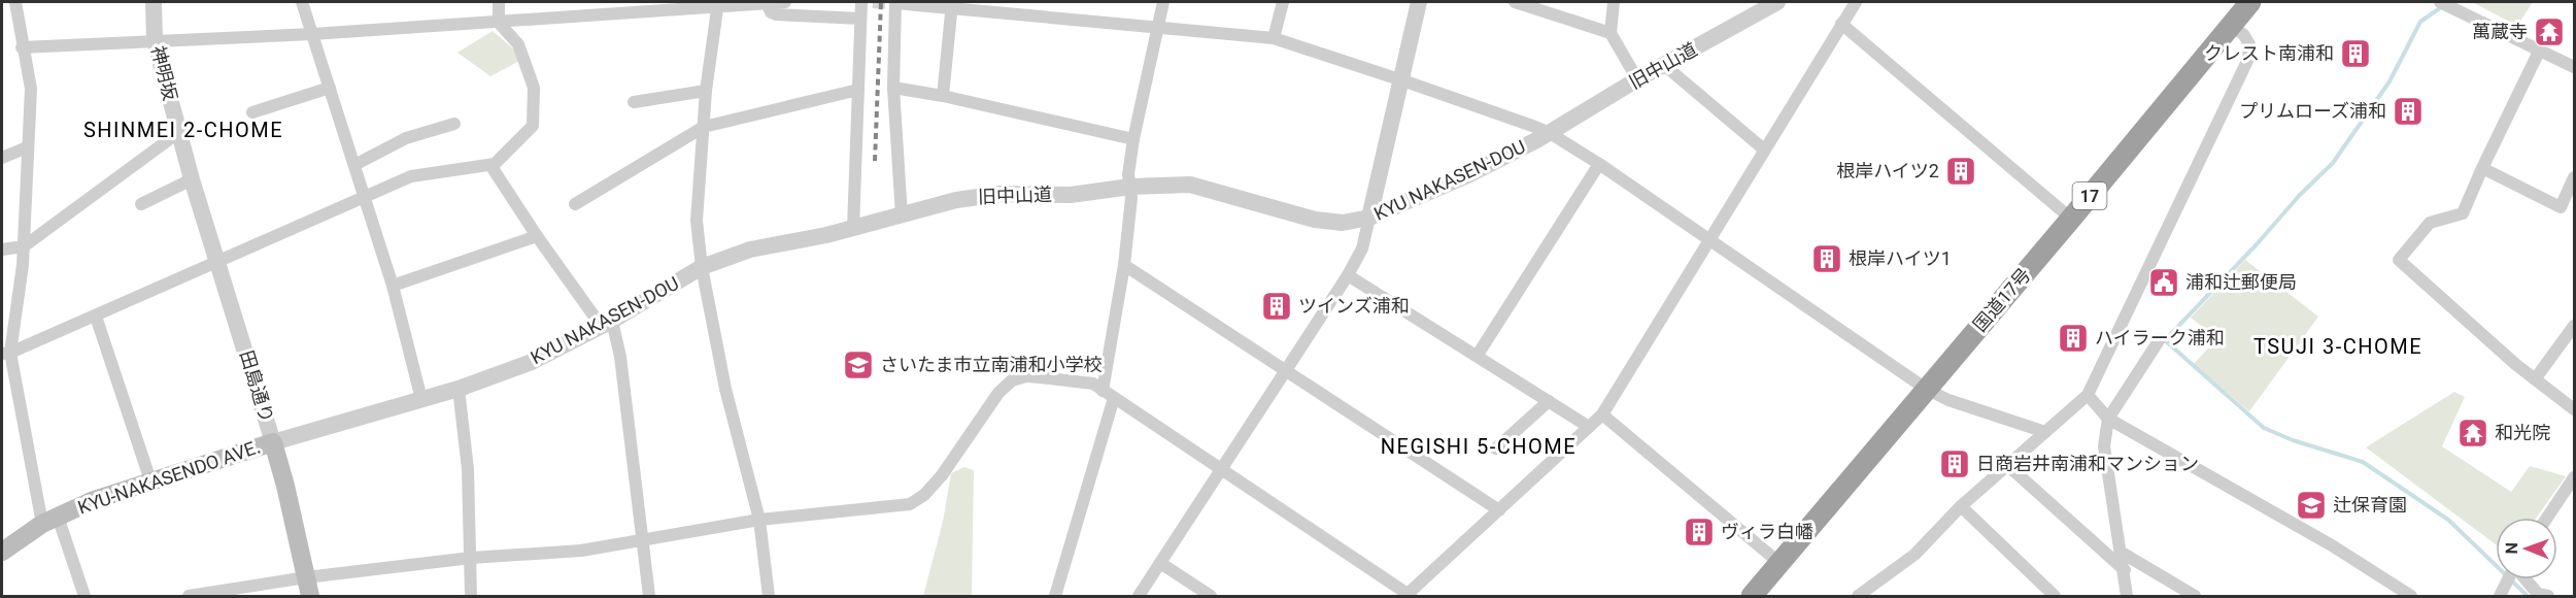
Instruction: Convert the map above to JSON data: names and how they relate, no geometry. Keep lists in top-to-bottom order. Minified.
{"streets":{"highway":["17","国道17号"],"main road":["田島通り","KYU-NAKASENDO AVE."],"street":["旧中山道","神明坂","KYU NAKASEN-DOU"]},"crossings":[["旧中山道","KYU NAKASEN-DOU"],["神明坂","田島通り"],["KYU NAKASEN-DOU","田島通り"],["KYU NAKASEN-DOU","KYU-NAKASENDO AVE."],["田島通り","KYU-NAKASENDO AVE."]],"districts":["SHINMEI 2-CHOME","TSUJI 3-CHOME","NEGISHI 5-CHOME"],"places":{"temple":["萬蔵寺","和光院"],"building":["クレスト南浦和","プリムローズ浦和","根岸ハイツ2","根岸ハイツ1","ツインズ浦和","ハイラーク浦和","日商岩井南浦和マンション","ヴィラ白幡"],"public building":["浦和辻郵便局"],"school or university":["さいたま市立南浦和小学校","辻保育園"]},"north":"left"}
